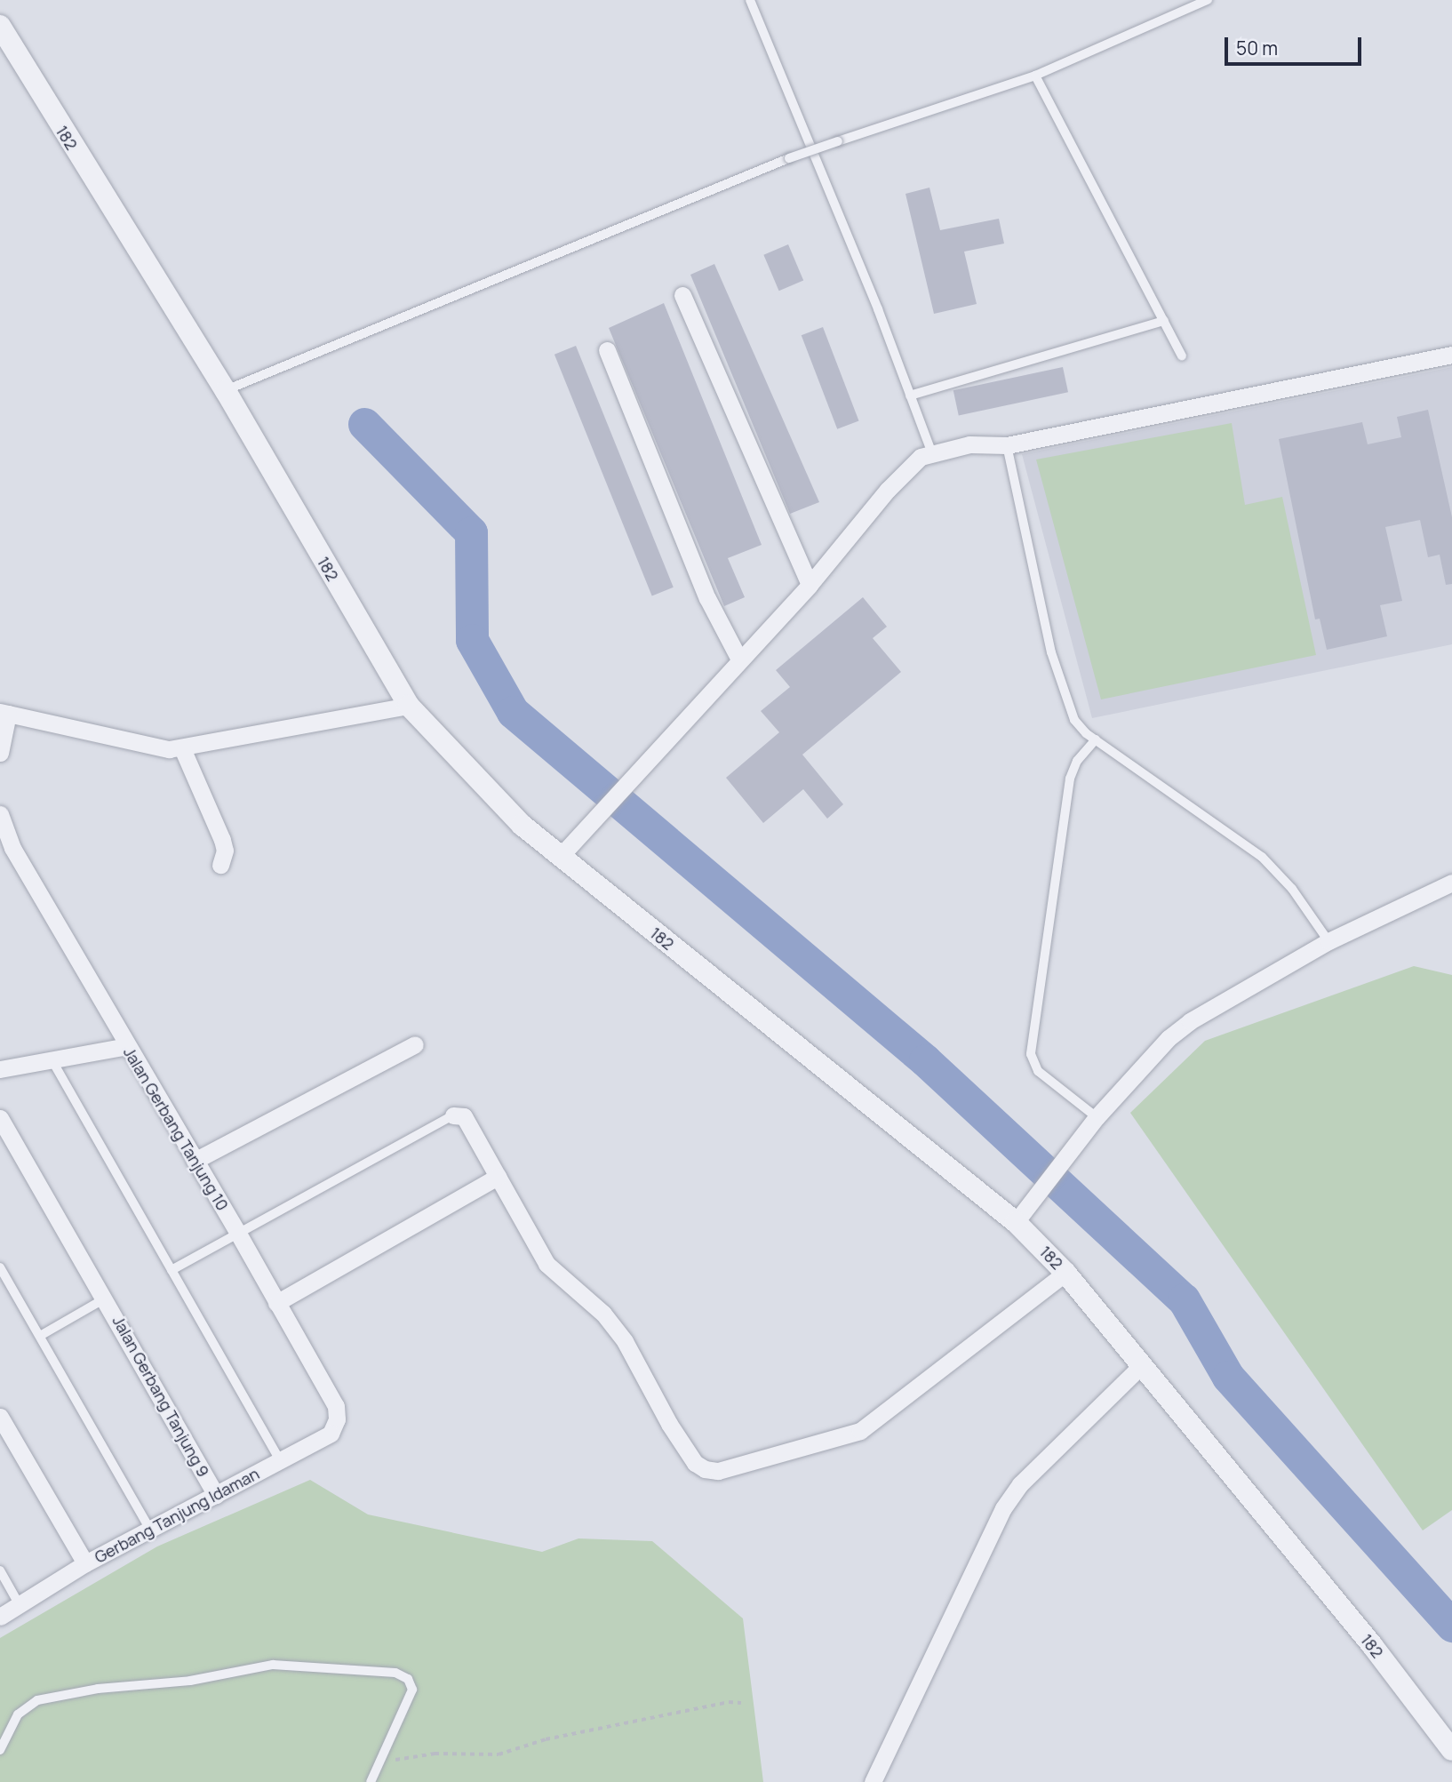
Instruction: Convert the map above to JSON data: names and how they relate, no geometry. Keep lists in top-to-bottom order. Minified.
{"streets":{"street":["182","Jalan Gerbang Tanjung 10","Jalan Gerbang Tanjung 9","Gerbang Tanjung Idaman"]},"crossings":[["Jalan Gerbang Tanjung 10","Gerbang Tanjung Idaman"],["Jalan Gerbang Tanjung 9","Gerbang Tanjung Idaman"]],"scale_bar":"50 m"}
